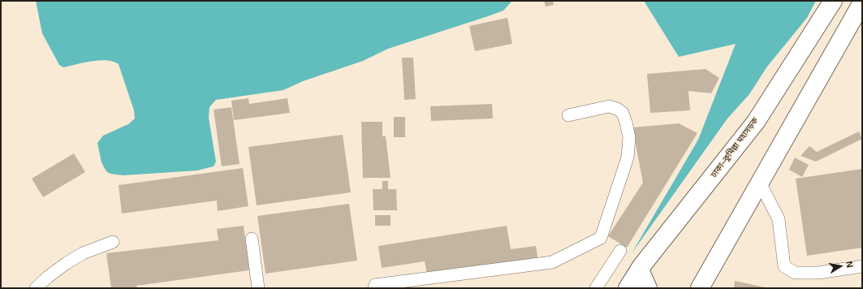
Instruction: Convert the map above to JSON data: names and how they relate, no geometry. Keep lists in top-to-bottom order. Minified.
{"streets":{"highway":["ঢাকা–কুমিল্লা মহাসড়ক"]},"north":"right"}
